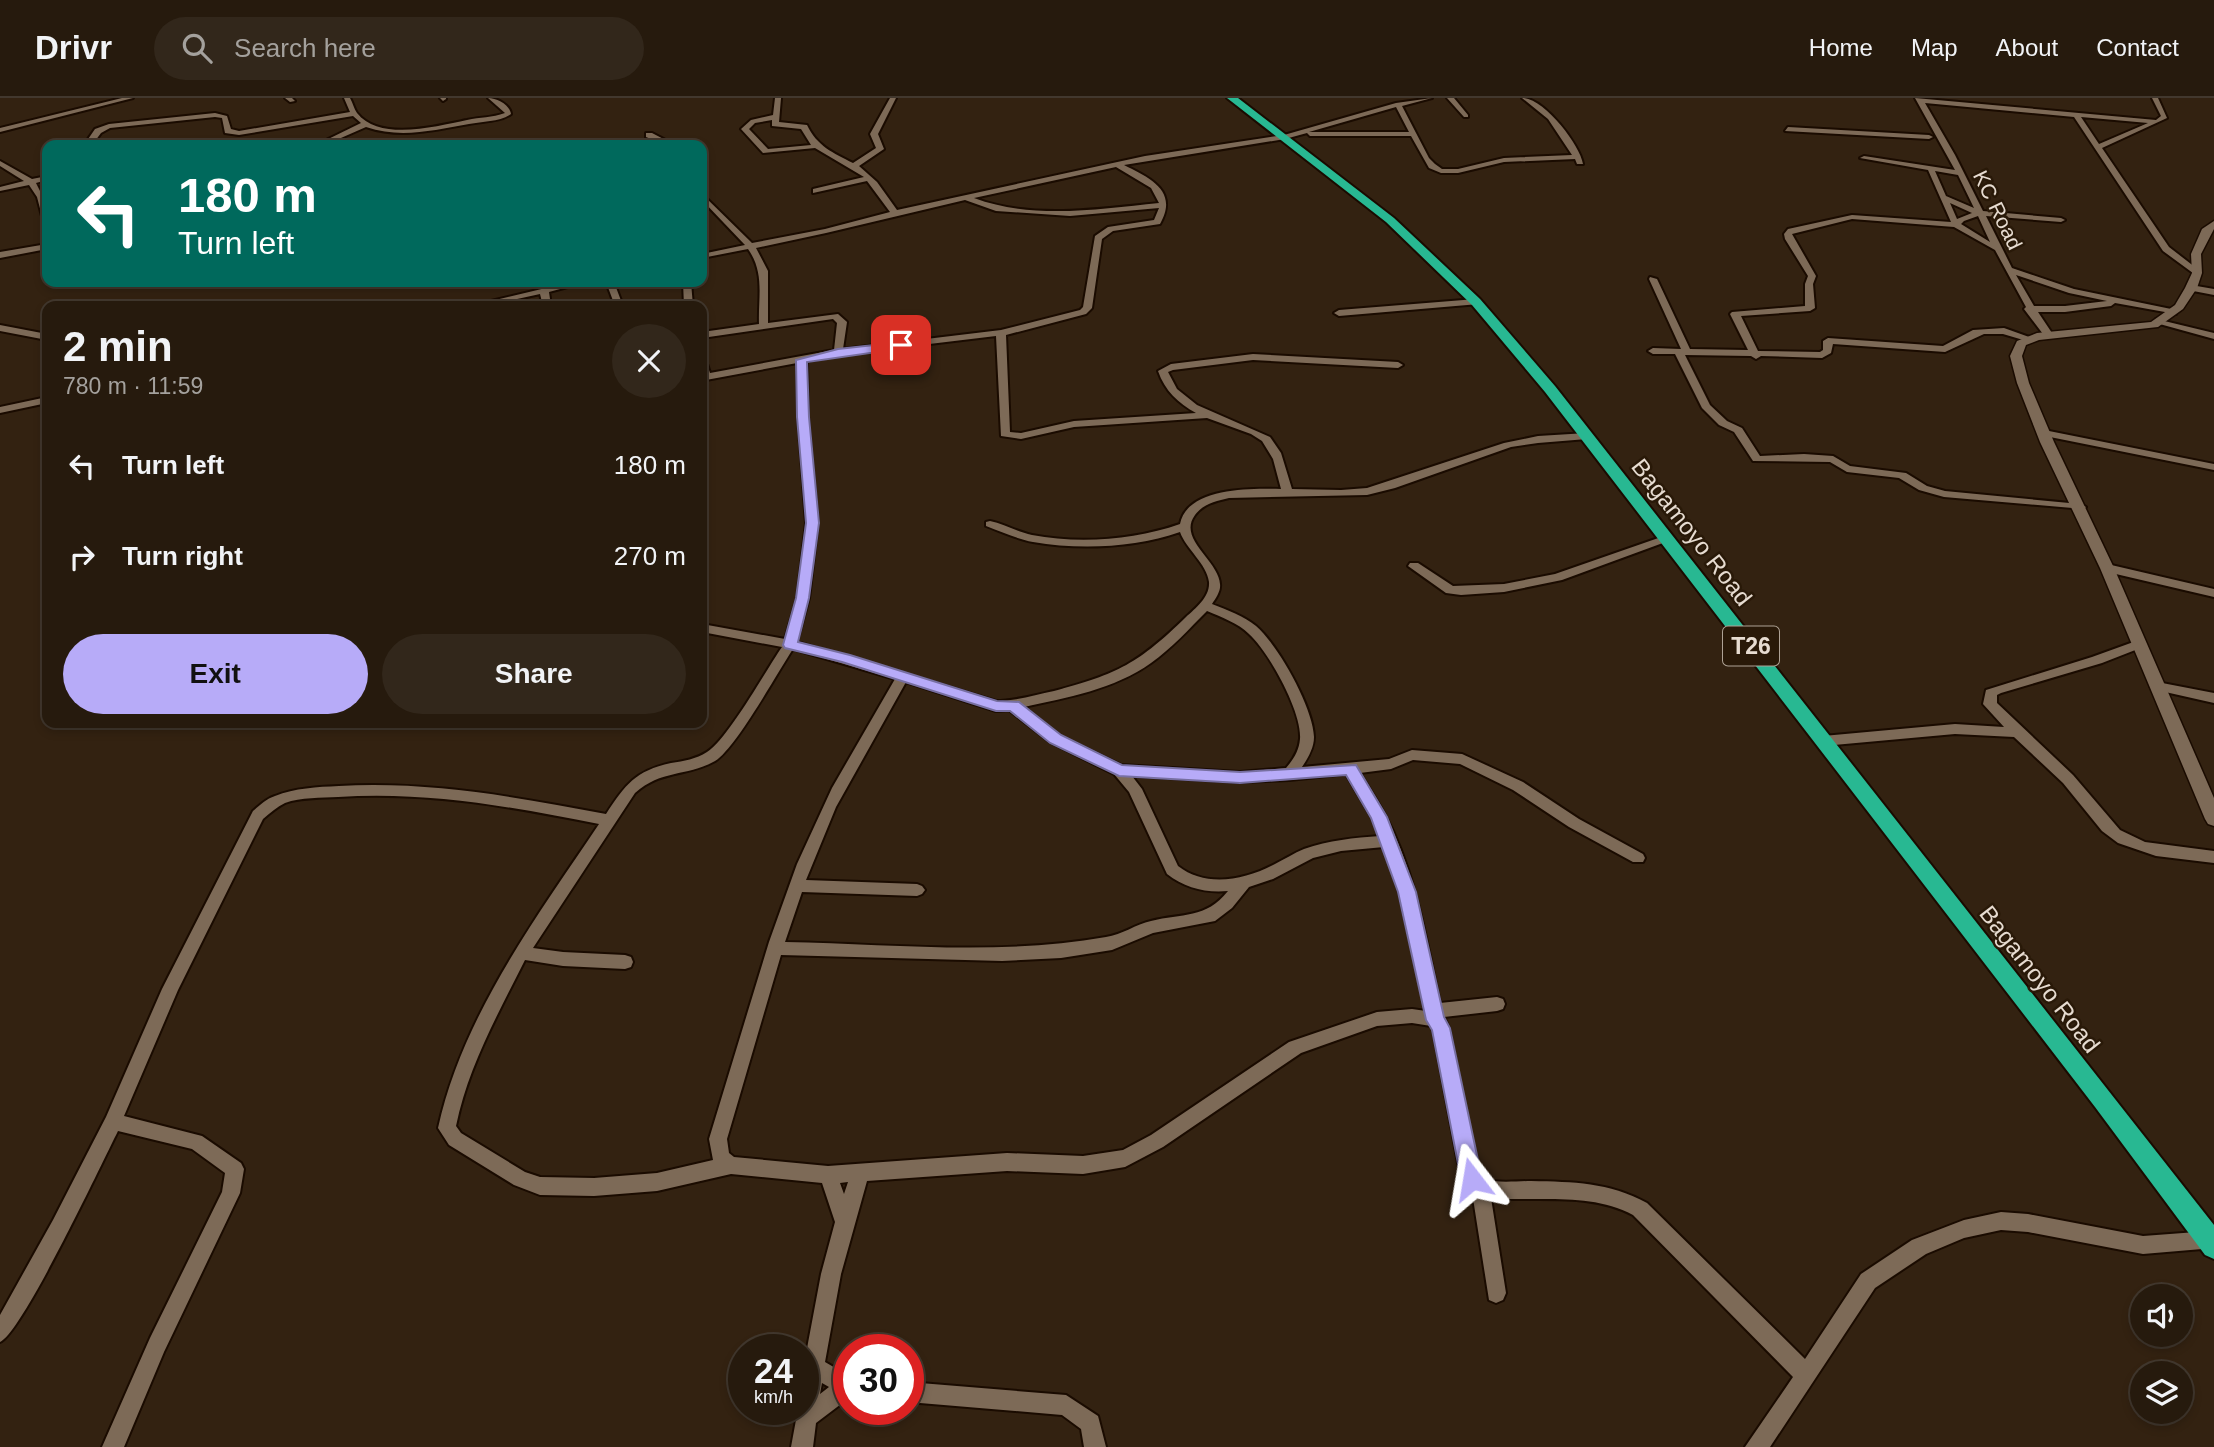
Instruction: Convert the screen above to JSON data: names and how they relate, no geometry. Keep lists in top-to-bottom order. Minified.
{"streets":{"highway":["Bagamoyo Road","T26"],"street":["KC Road"]},"page":{"header":"Drivr","search":"Search here","nav":["Home","Map","About","Contact"],"turn":["180 m","Turn left"],"heading":["2 min","780 m · 11:59"],"list":[{"name":"Turn left","value":"180 m"},{"name":"Turn right","value":"270 m"}],"buttons":["Exit","Share"],"speed":"24 km/h","limit":"30"}}
